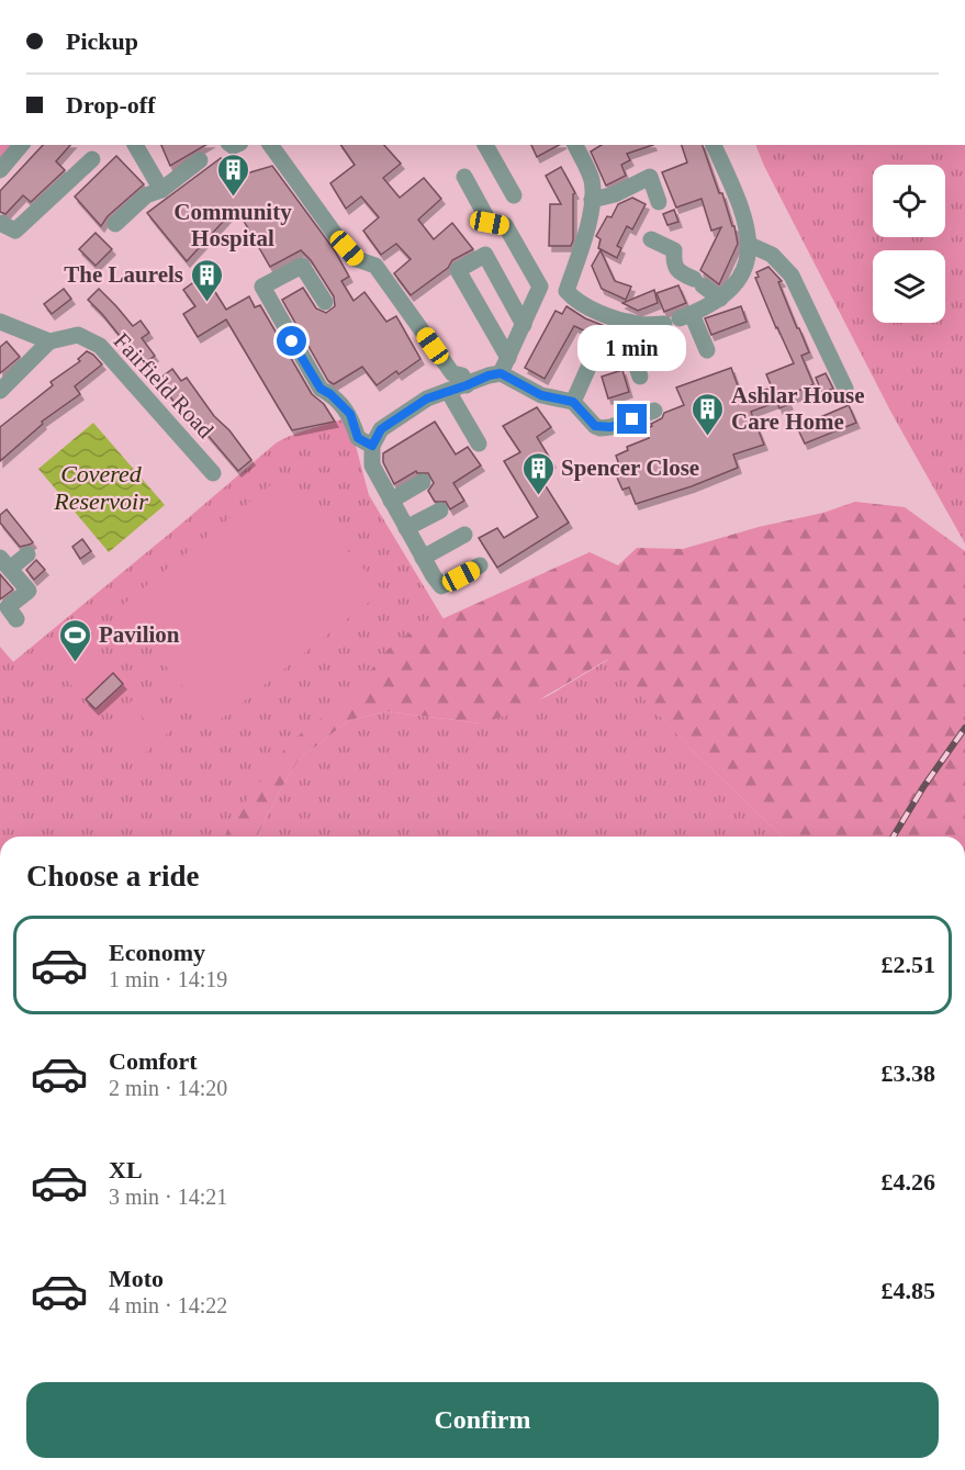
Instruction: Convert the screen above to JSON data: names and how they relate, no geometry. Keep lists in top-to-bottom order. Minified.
{"streets":{"street":["Fairfield Road"]},"water":["Covered Reservoir"],"places":{"building":["Community Hospital","The Laurels","Ashlar House Care Home","Spencer Close"],"sports":["Pavilion"]},"page":{"banner":["Pickup","Drop-off"],"bubble":"1 min","heading":"Choose a ride","list":[{"name":"Economy","note":"1 min · 14:19","value":"£2.51"},{"name":"Comfort","note":"2 min · 14:20","value":"£3.38"},{"name":"XL","note":"3 min · 14:21","value":"£4.26"},{"name":"Moto","note":"4 min · 14:22","value":"£4.85"}],"buttons":"Confirm"}}
